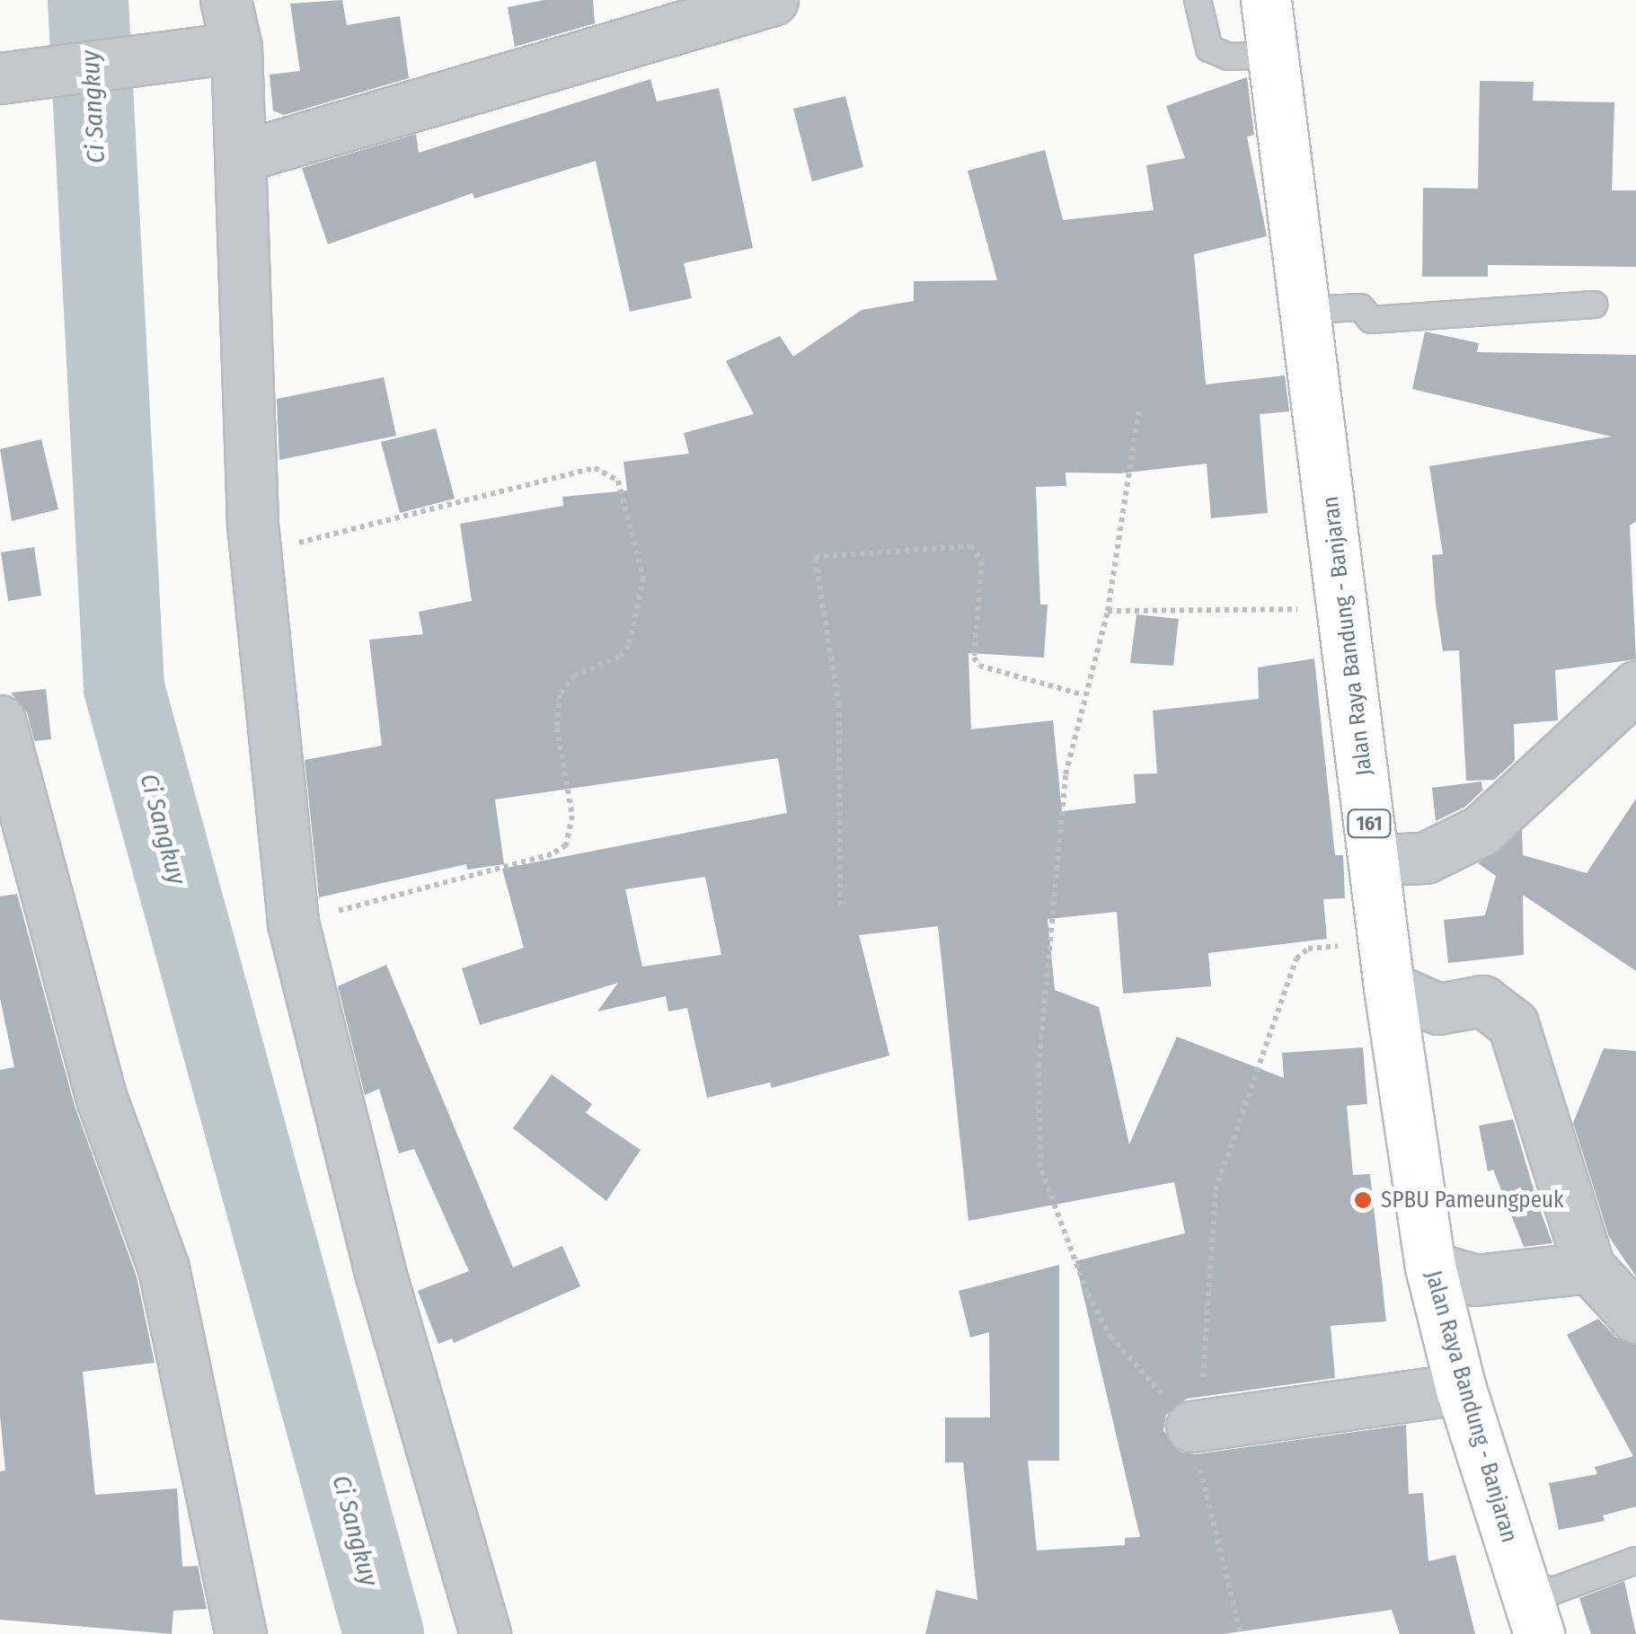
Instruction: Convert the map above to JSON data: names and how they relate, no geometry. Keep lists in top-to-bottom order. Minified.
{"streets":{"main road":["Jalan Raya Bandung - Banjaran","161"]},"water":["Ci Sangkuy"],"places":["SPBU Pameungpeuk"]}
